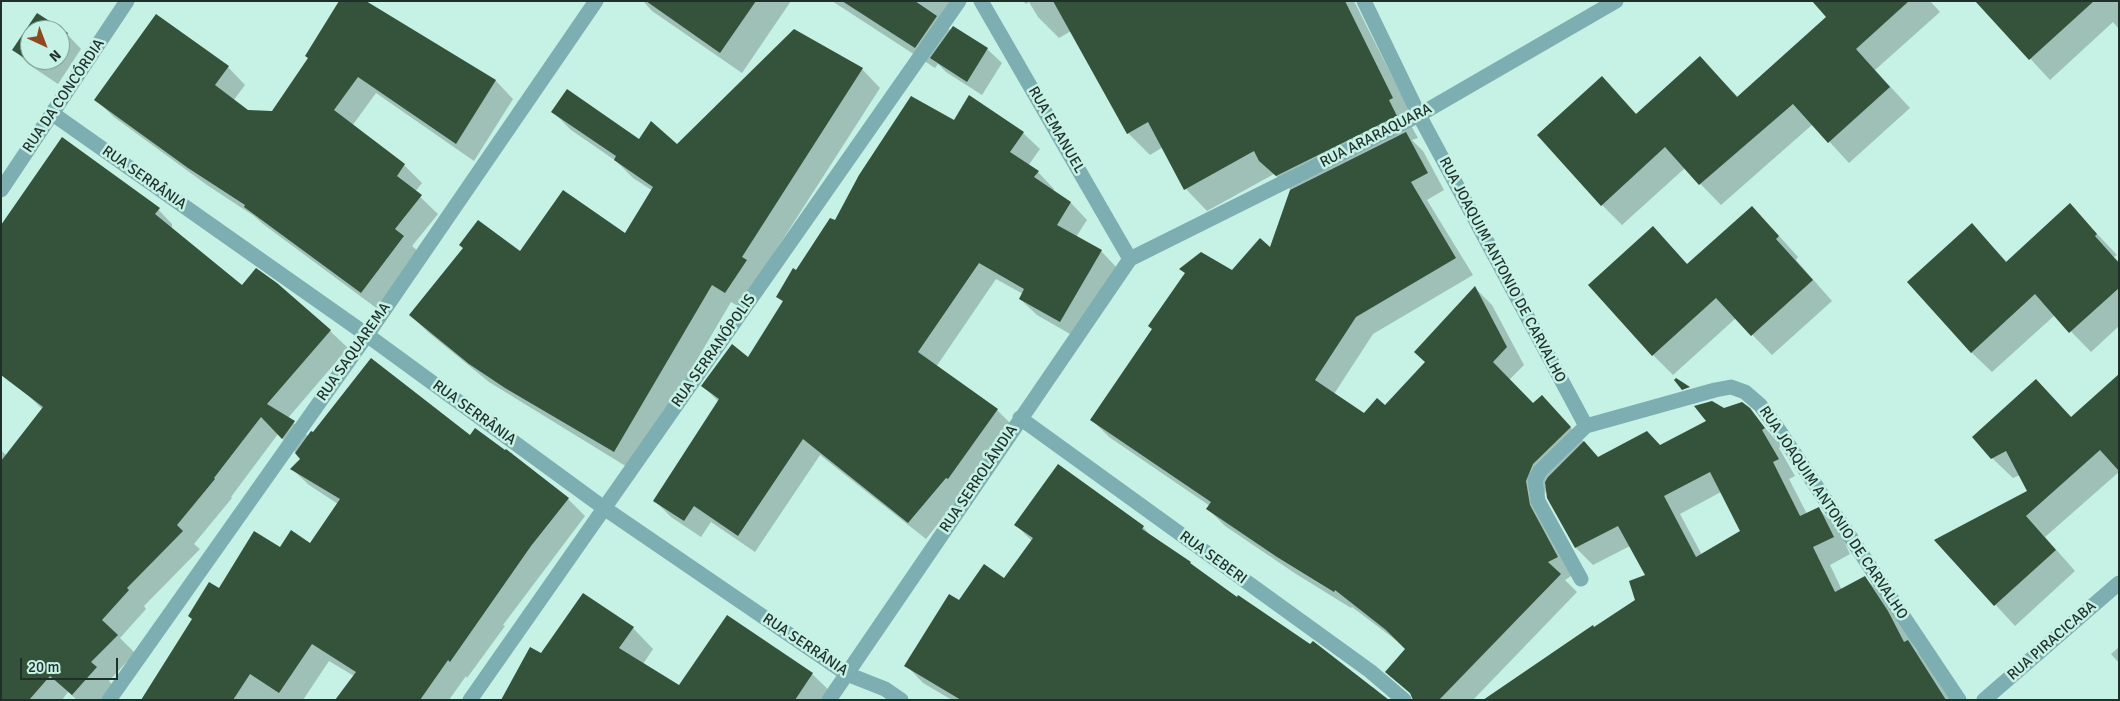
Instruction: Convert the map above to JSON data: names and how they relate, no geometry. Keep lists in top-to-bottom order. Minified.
{"streets":{"street":["RUA DA CONCÓRDIA","RUA EMANUEL","RUA ARARAQUARA","RUA SERRÂNIA","RUA JOAQUIM ANTONIO DE CARVALHO","RUA SERRANÓPOLIS","RUA SAQUAREMA","RUA SERROLÂNDIA","RUA SEBERI","RUA PIRACICABA"]},"crossings":[["RUA DA CONCÓRDIA","RUA SERRÂNIA"],["RUA EMANUEL","RUA ARARAQUARA"],["RUA EMANUEL","RUA SERROLÂNDIA"],["RUA ARARAQUARA","RUA JOAQUIM ANTONIO DE CARVALHO"],["RUA ARARAQUARA","RUA SERROLÂNDIA"],["RUA SERRÂNIA","RUA SERRANÓPOLIS"],["RUA SERRÂNIA","RUA SAQUAREMA"],["RUA SERRÂNIA","RUA SERROLÂNDIA"],["RUA SERROLÂNDIA","RUA SEBERI"]],"scale_bar":"20 m","north":"bottom right"}
